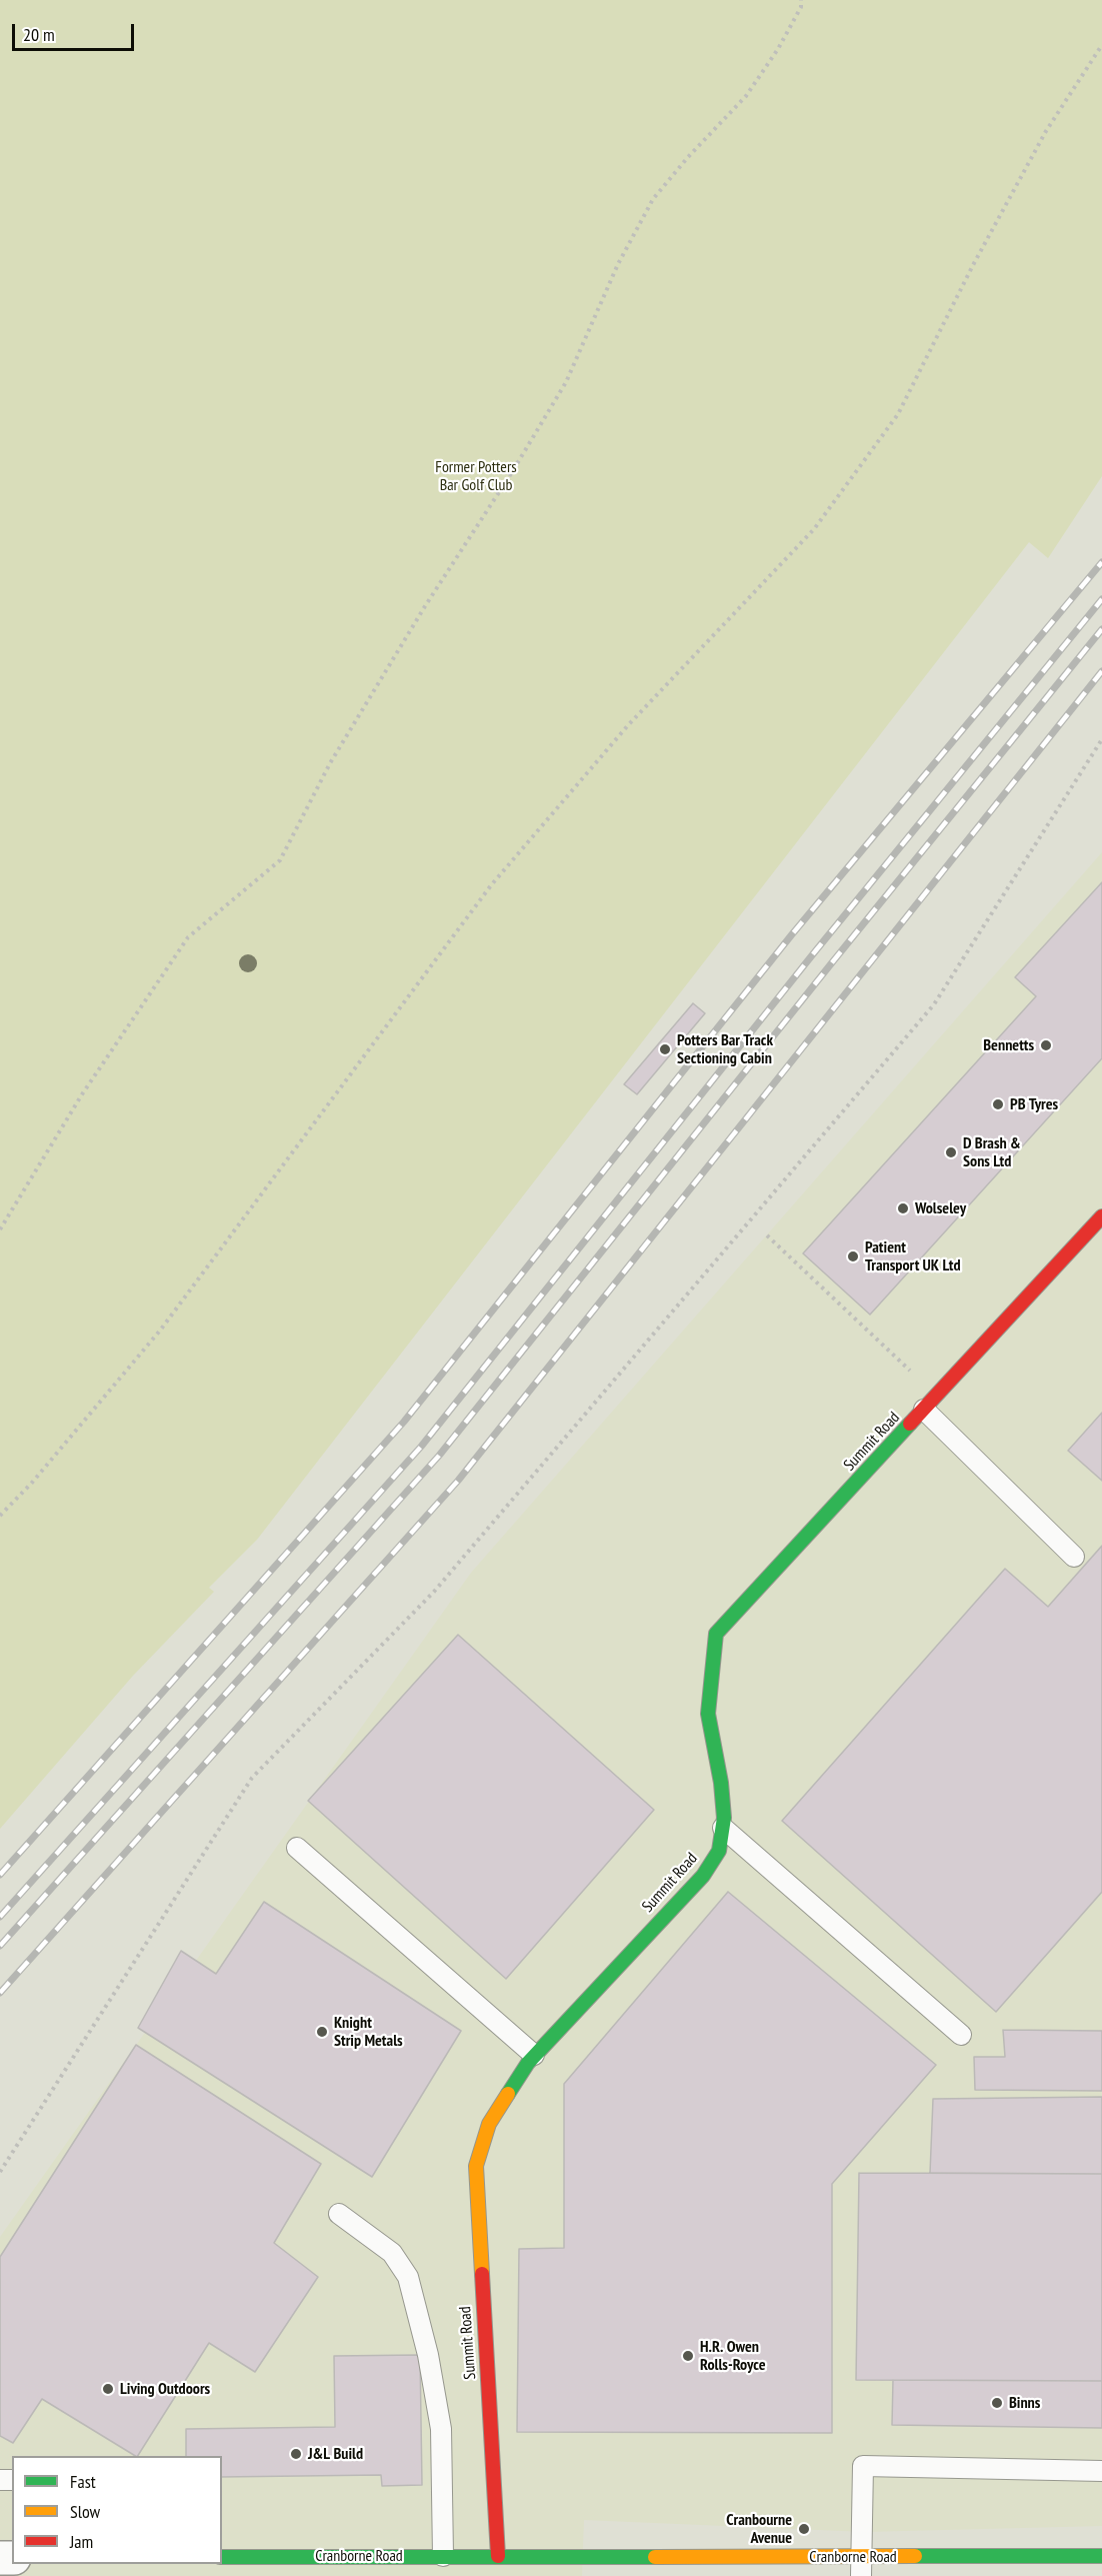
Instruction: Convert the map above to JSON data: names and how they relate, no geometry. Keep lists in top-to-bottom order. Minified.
{"streets":{"street":["Summit Road","Cranborne Road"]},"crossings":[["Summit Road","Cranborne Road"]],"parks":["Former Potters Bar Golf Club"],"places":["Bennetts","Potters Bar Track Sectioning Cabin","PB Tyres","D Brash & Sons Ltd","Wolseley","Patient Transport UK Ltd","Knight Strip Metals","H.R. Owen Rolls-Royce","Living Outdoors","Binns","J&L Build","Cranbourne Avenue"],"legend":["Fast","Slow","Jam"],"scale_bar":"20 m"}
